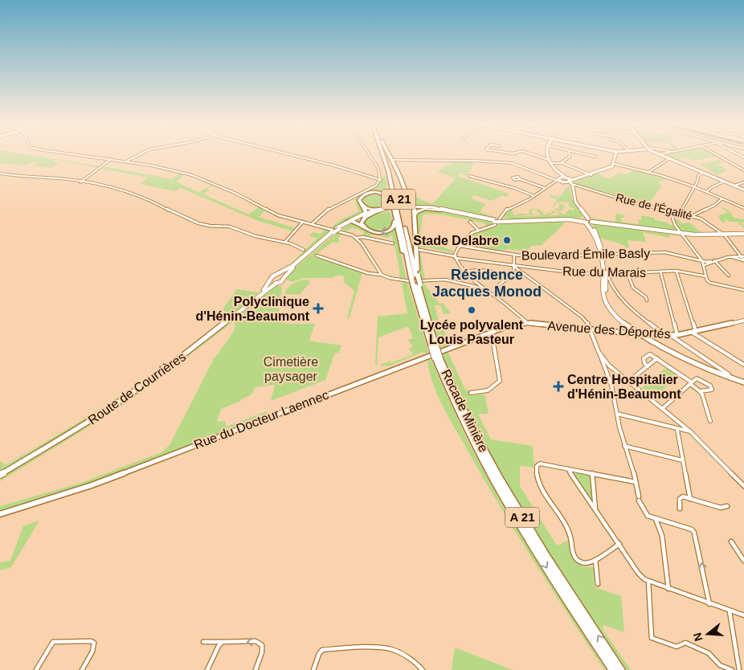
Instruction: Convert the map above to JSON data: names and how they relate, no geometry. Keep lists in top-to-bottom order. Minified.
{"streets":{"highway":["A 21","Rocade Minière"],"main road":["Route de Courrières"],"street":["Rue de l'Égalité","Boulevard Émile Basly","Rue du Marais","Avenue des Déportés","Rue du Docteur Laennec"]},"crossings":[["Avenue des Déportés","Rue du Docteur Laennec"]],"districts":["Résidence Jacques Monod"],"parks":["Cimetière paysager"],"places":{"other":["Stade Delabre","Lycée polyvalent Louis Pasteur"],"health":["Polyclinique d'Hénin-Beaumont","Centre Hospitalier d'Hénin-Beaumont"]},"north":"left"}
